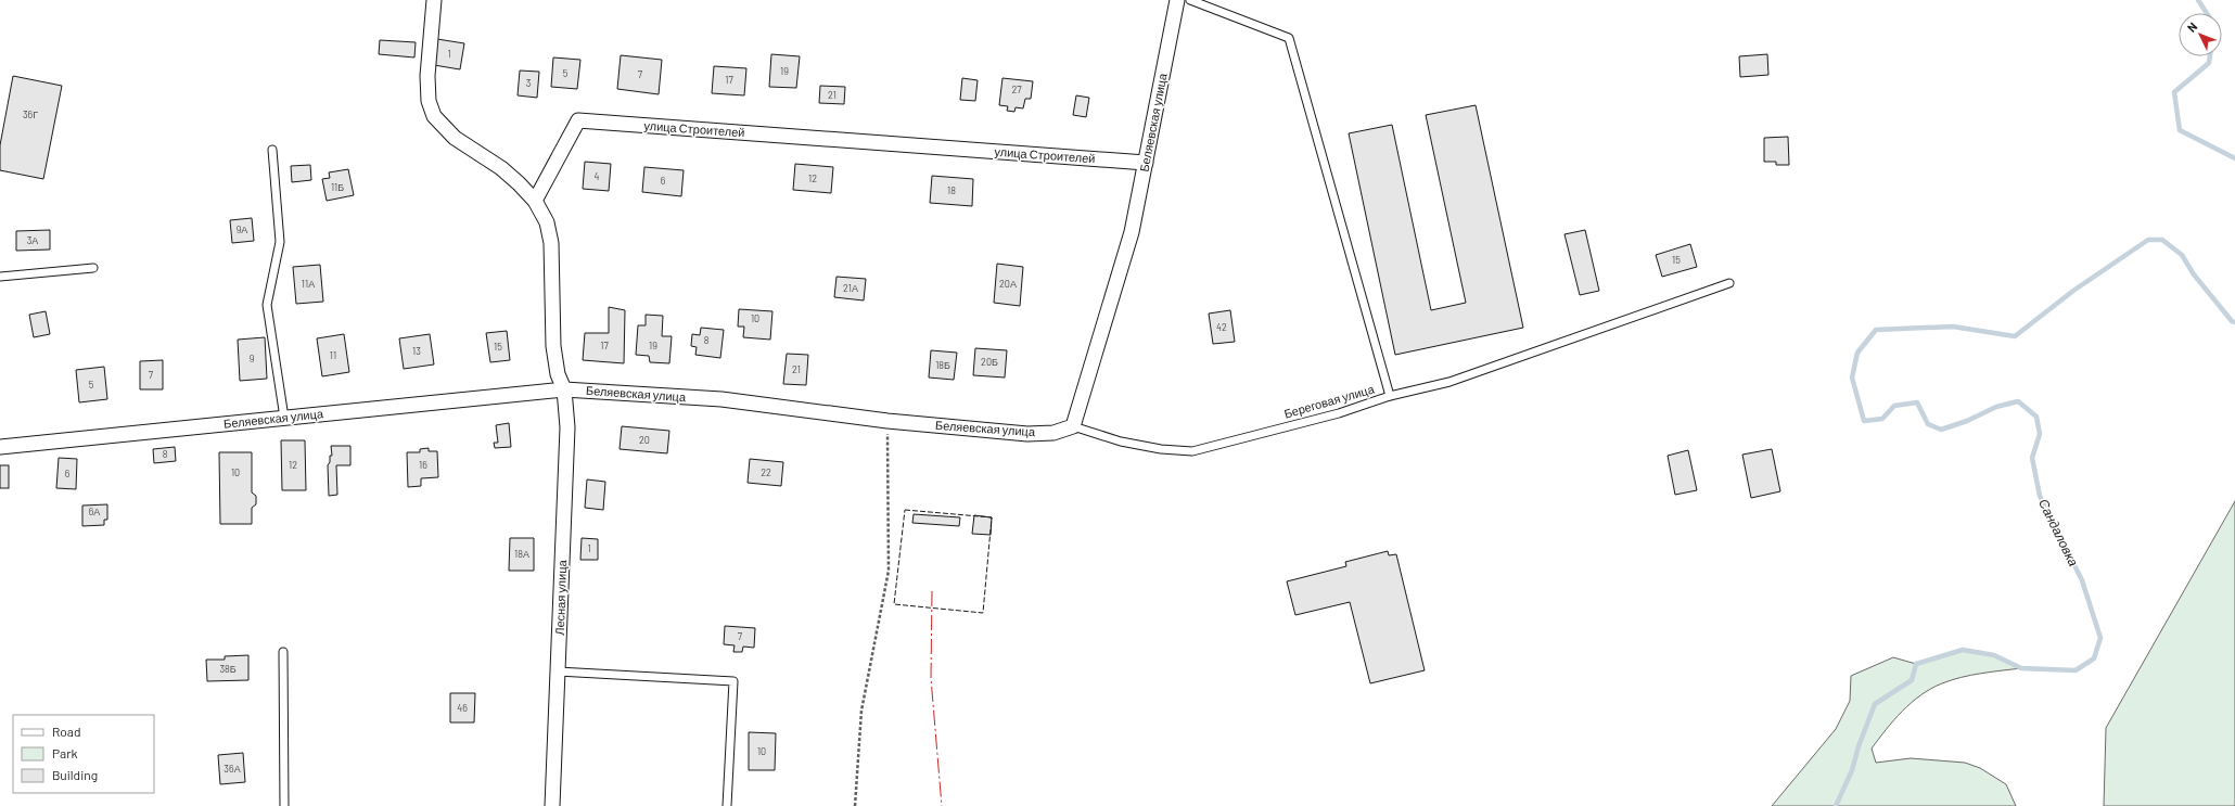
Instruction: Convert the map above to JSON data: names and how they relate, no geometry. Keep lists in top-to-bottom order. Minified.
{"streets":{"street":["Беляевская улица","улица Строителей","Лесная улица"],"lane":["Береговая улица"]},"crossings":[["Беляевская улица","улица Строителей"],["Беляевская улица","Береговая улица"],["Беляевская улица","Лесная улица"],["улица Строителей","Лесная улица"]],"water":["Сандаловка"],"house_numbers":["1","19","5","7","17","3","27","21","36Г","4","12","6","11Б","18","9А","3А","15","11А","20А","21А","10","42","8","17","19","15","13","11","9","20Б","18Б","21","7","5","20","8","12","16","10","22","6","6А","1","18А","7","38Б","46","10","36А"],"legend":["Road","Park","Building"],"north":"top left"}
